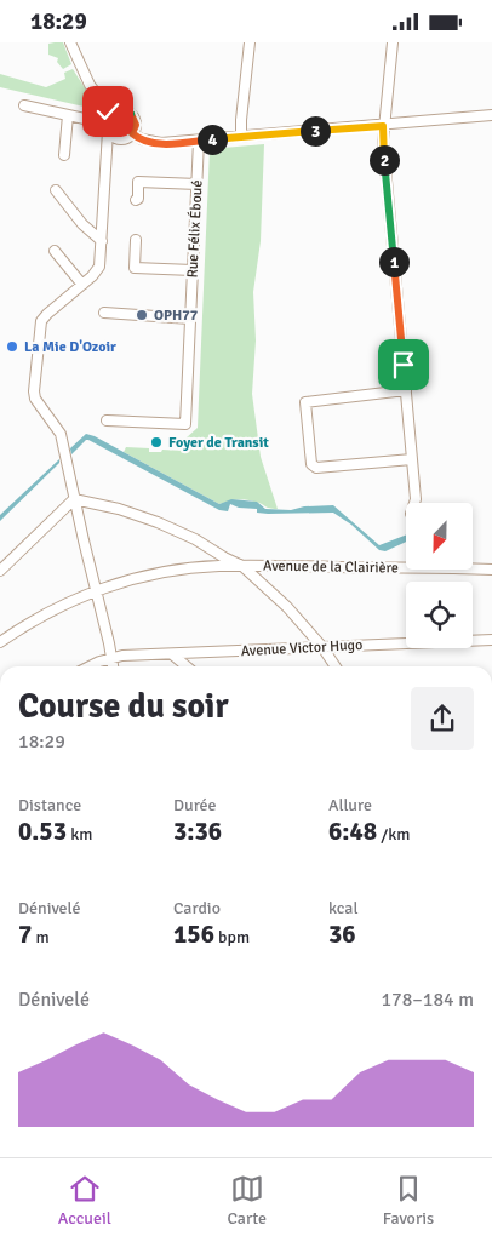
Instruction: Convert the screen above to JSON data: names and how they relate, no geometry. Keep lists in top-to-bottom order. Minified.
{"streets":{"street":["Rue Félix Éboué","Avenue de la Clairière","Avenue Victor Hugo"]},"places":["OPH77","La Mie D'Ozoir","Foyer de Transit"],"north":"bottom","page":{"status":"18:29","pins":["3","4","2","1"],"heading":["Course du soir","18:29"],"stats":[["Distance","0.53 km"],["Durée","3:36"],["Allure","6:48 /km"],["Dénivelé","7 m"],["Cardio","156 bpm"],["kcal","36"]],"chart":["Dénivelé","178–184 m"],"tabs":["Accueil","Carte","Favoris"]}}
